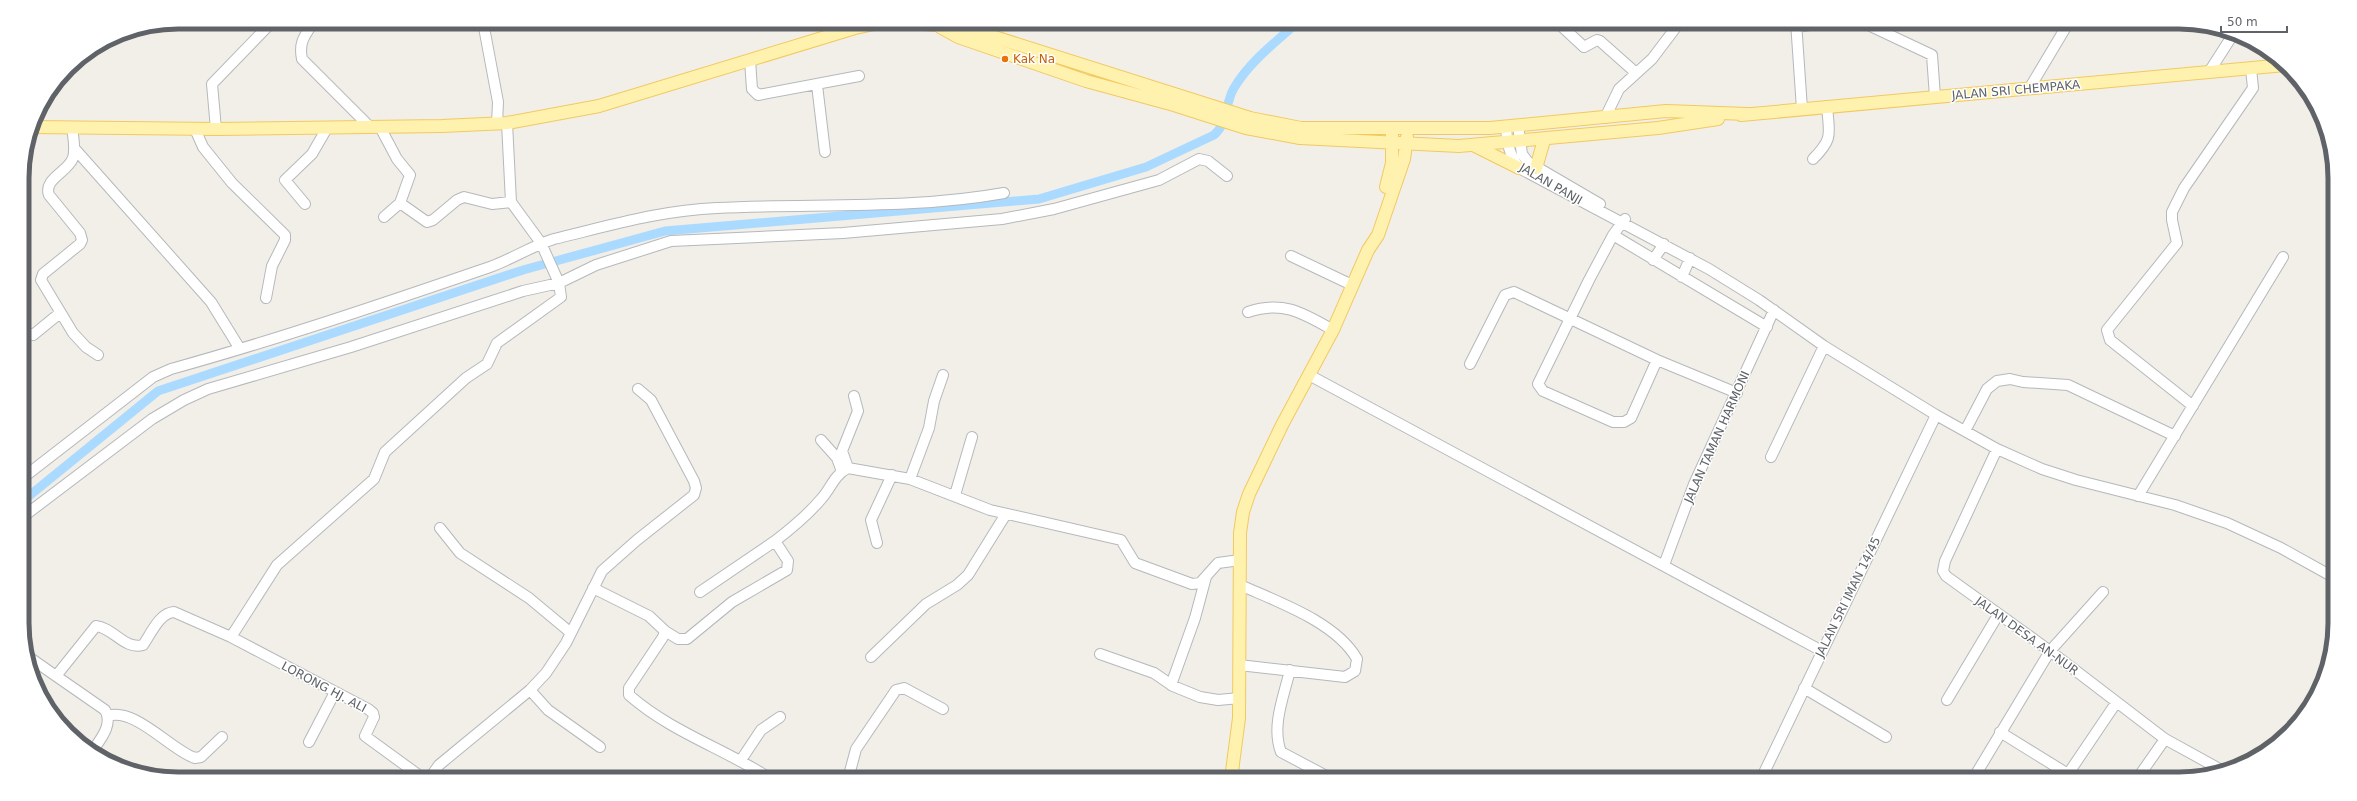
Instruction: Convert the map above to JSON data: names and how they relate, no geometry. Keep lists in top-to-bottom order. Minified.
{"streets":{"main road":["JALAN SRI CHEMPAKA"],"street":["JALAN PANJI","JALAN TAMAN HARMONI","JALAN SRI IMAN 14/45","JALAN DESA AN-NUR","LORONG HJ. ALI"]},"places":["Kak Na"],"scale_bar":"50 m"}
